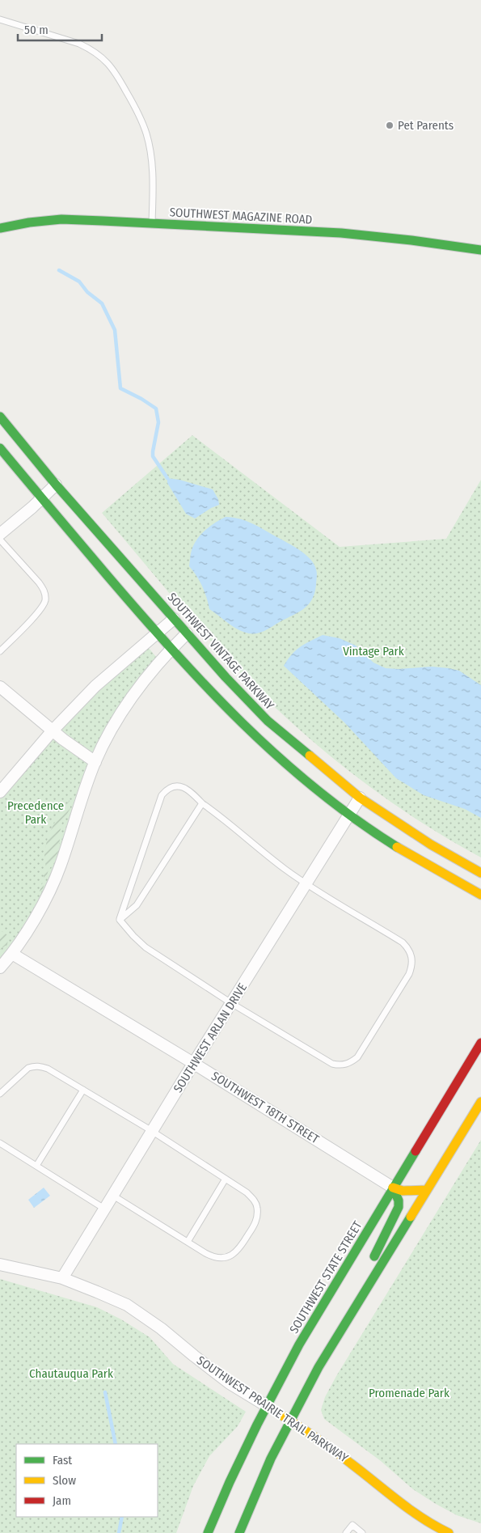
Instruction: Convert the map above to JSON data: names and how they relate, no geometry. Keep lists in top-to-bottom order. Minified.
{"streets":{"street":["SOUTHWEST MAGAZINE ROAD","SOUTHWEST VINTAGE PARKWAY","SOUTHWEST ARLAN DRIVE","SOUTHWEST 18TH STREET","SOUTHWEST STATE STREET","SOUTHWEST PRAIRIE TRAIL PARKWAY"]},"crossings":[["SOUTHWEST VINTAGE PARKWAY","SOUTHWEST ARLAN DRIVE"],["SOUTHWEST ARLAN DRIVE","SOUTHWEST 18TH STREET"],["SOUTHWEST ARLAN DRIVE","SOUTHWEST PRAIRIE TRAIL PARKWAY"],["SOUTHWEST 18TH STREET","SOUTHWEST STATE STREET"],["SOUTHWEST STATE STREET","SOUTHWEST PRAIRIE TRAIL PARKWAY"]],"parks":["Vintage Park","Precedence Park","Chautauqua Park","Promenade Park"],"places":["Pet Parents"],"legend":["Fast","Slow","Jam"],"scale_bar":"50 m"}
